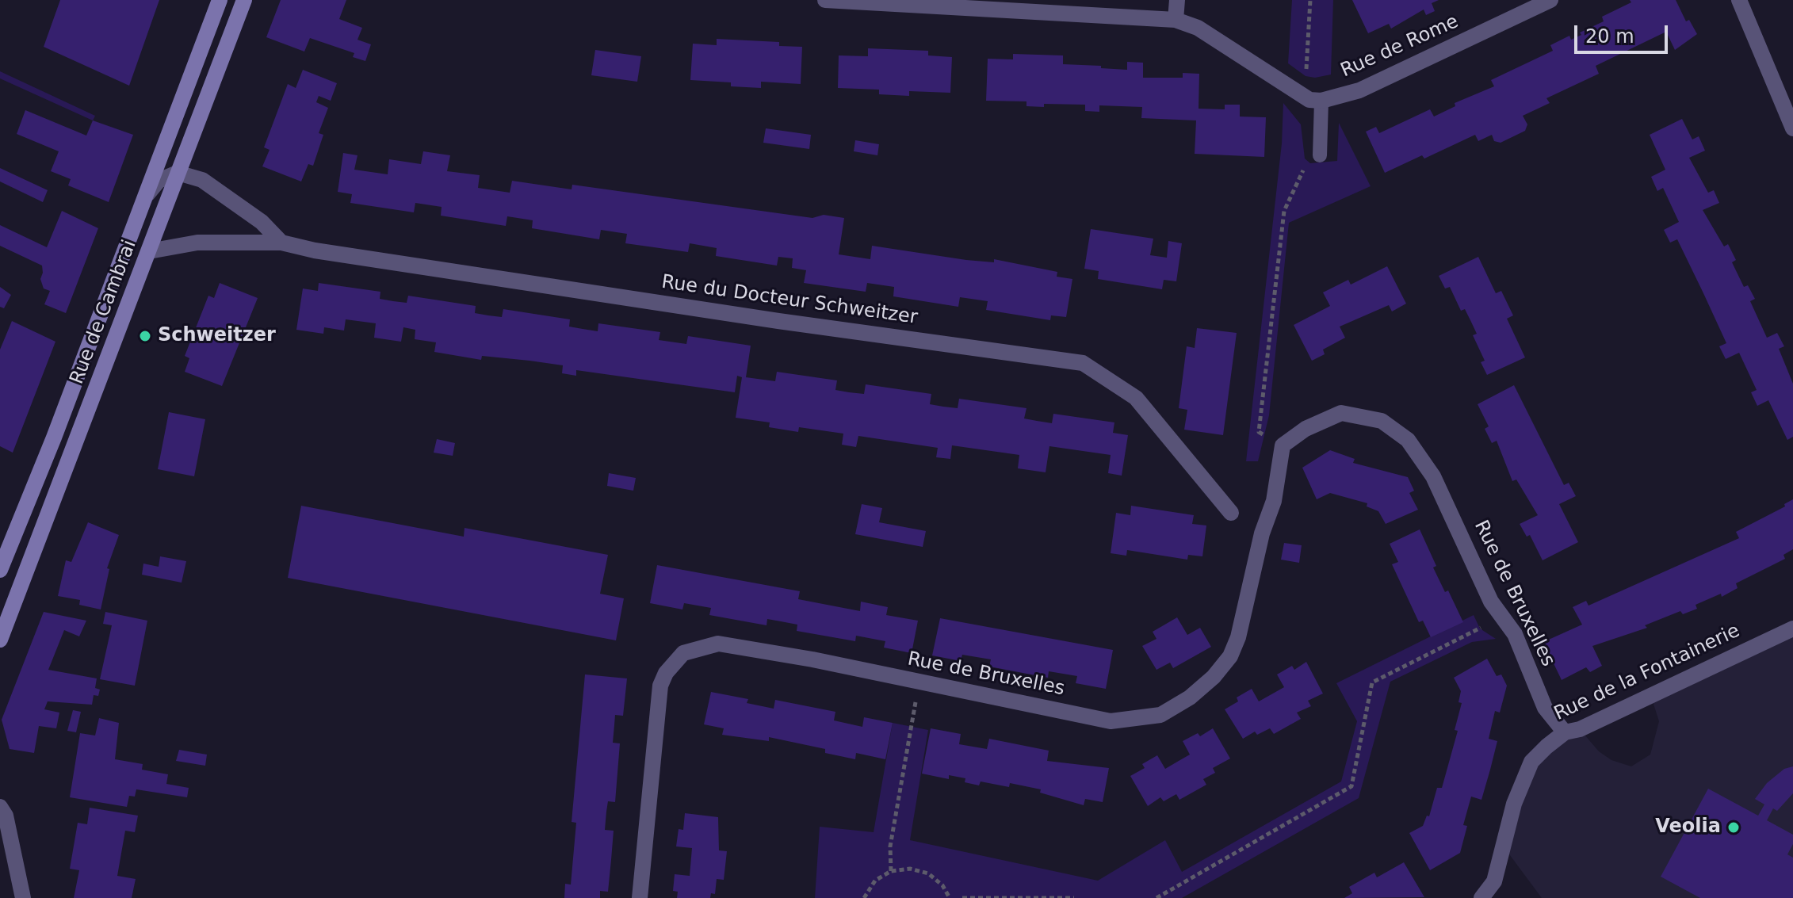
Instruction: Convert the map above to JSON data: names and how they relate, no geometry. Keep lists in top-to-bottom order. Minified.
{"streets":{"main road":["Rue de Cambrai"],"street":["Rue de Rome","Rue du Docteur Schweitzer","Rue de Bruxelles","Rue de la Fontainerie"]},"crossings":[["Rue du Docteur Schweitzer","Rue de Cambrai"],["Rue de Bruxelles","Rue de la Fontainerie"]],"places":["Schweitzer","Veolia"],"scale_bar":"20 m"}
